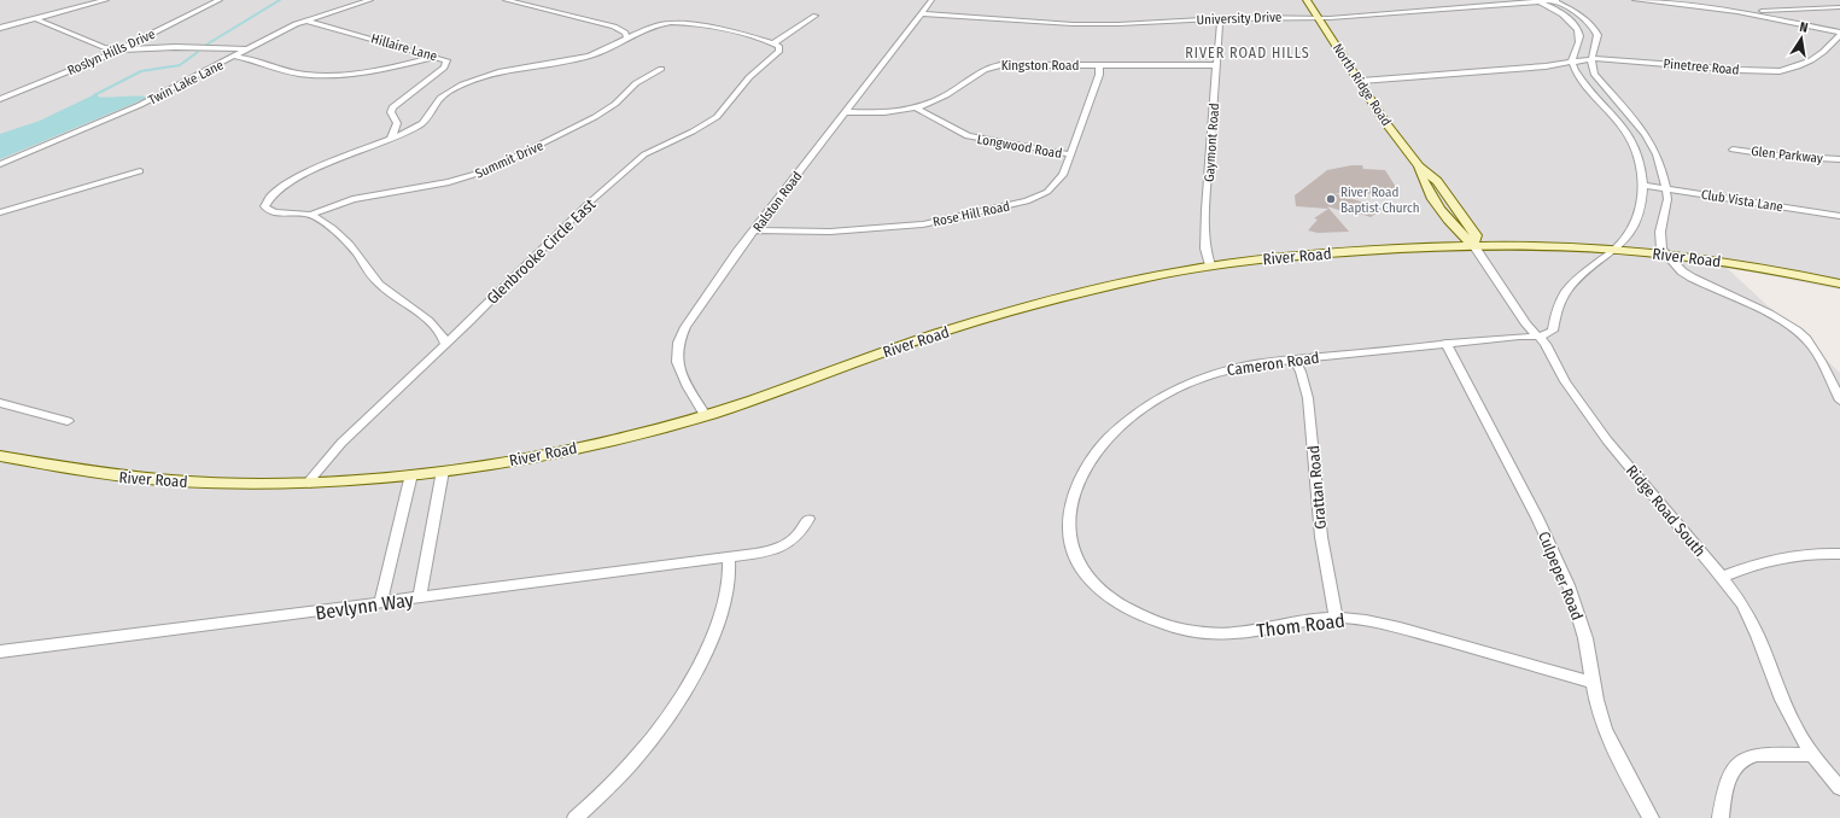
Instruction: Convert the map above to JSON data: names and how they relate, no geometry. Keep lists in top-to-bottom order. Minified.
{"streets":{"main road":["North Ridge Road","River Road"],"street":["University Drive","Hillaire Lane","Roslyn Hills Drive","Kingston Road","Pinetree Road","Twin Lake Lane","Gaymont Road","Longwood Road","Glen Parkway","Summit Drive","Club Vista Lane","Ralston Road","Rose Hill Road","Glenbrooke Circle East","Cameron Road","Grattan Road","Ridge Road South","Culpeper Road","Bevlynn Way","Thom Road"]},"crossings":[["University Drive","North Ridge Road"],["University Drive","Gaymont Road"],["University Drive","Ralston Road"],["Hillaire Lane","Twin Lake Lane"],["Kingston Road","Gaymont Road"],["Kingston Road","Longwood Road"],["Kingston Road","Ralston Road"],["Kingston Road","Rose Hill Road"],["Pinetree Road","North Ridge Road"],["North Ridge Road","River Road"],["North Ridge Road","Ridge Road South"],["Gaymont Road","River Road"],["Longwood Road","Rose Hill Road"],["Ralston Road","Rose Hill Road"],["Ralston Road","River Road"],["Glenbrooke Circle East","River Road"],["River Road","Ridge Road South"],["Cameron Road","Grattan Road"],["Cameron Road","Ridge Road South"],["Cameron Road","Culpeper Road"],["Cameron Road","Thom Road"],["Grattan Road","Thom Road"],["Culpeper Road","Thom Road"]],"districts":["RIVER ROAD HILLS"],"places":["River Road Baptist Church"],"north":"top"}
